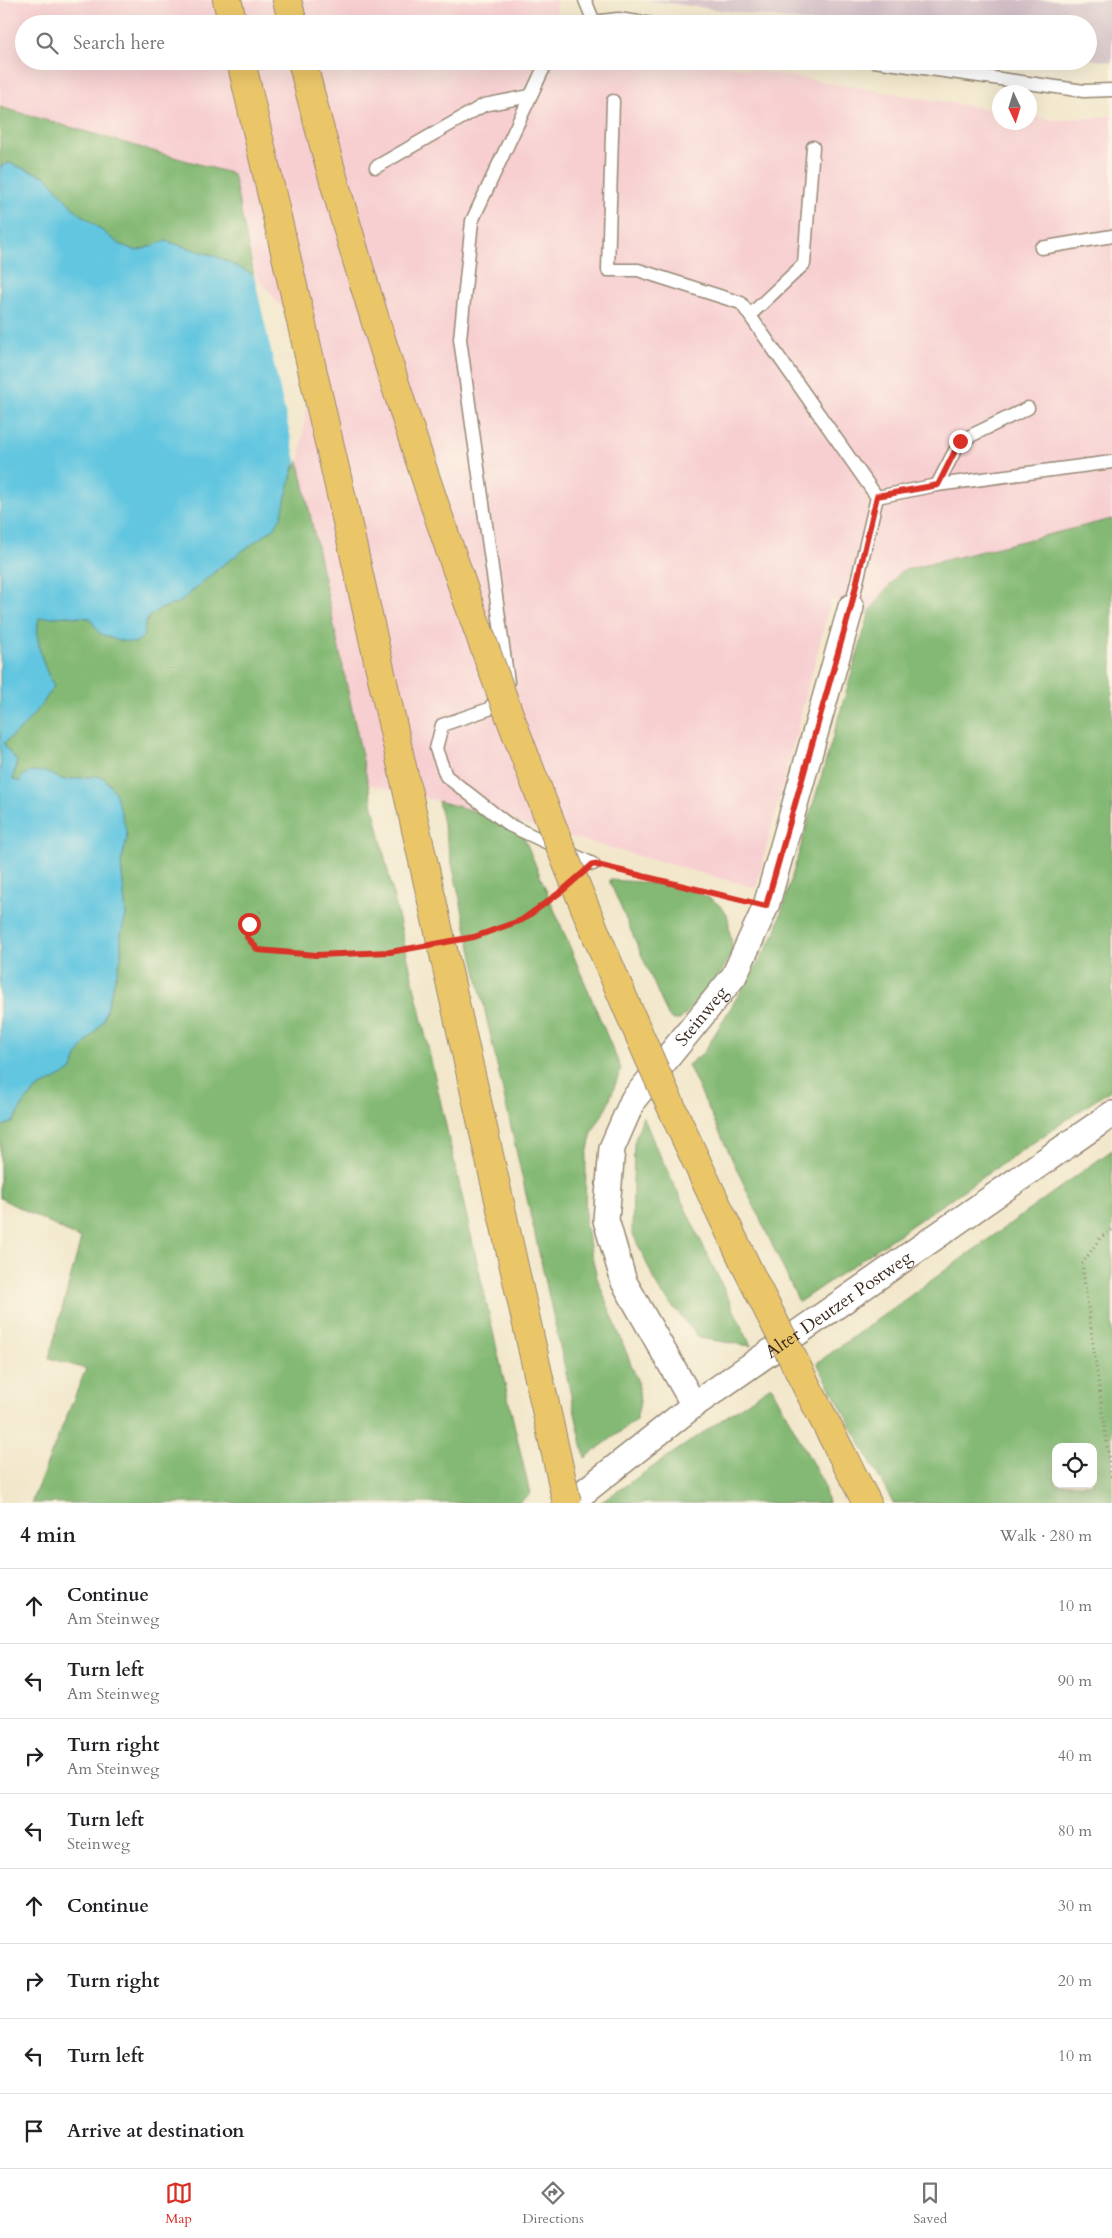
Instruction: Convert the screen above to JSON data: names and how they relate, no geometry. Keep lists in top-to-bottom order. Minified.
{"streets":{"street":["Steinweg","Alter Deutzer Postweg"]},"crossings":[["Steinweg","Alter Deutzer Postweg"]],"north":"bottom","page":{"search":"Search here","heading":["4 min","Walk · 280 m"],"list":[["Continue","Am Steinweg","10 m"],["Turn left","Am Steinweg","90 m"],["Turn right","Am Steinweg","40 m"],["Turn left","Steinweg","80 m"],["Continue","30 m"],["Turn right","20 m"],["Turn left","10 m"],"Arrive at destination"],"nav":["Map","Directions","Saved"]}}
